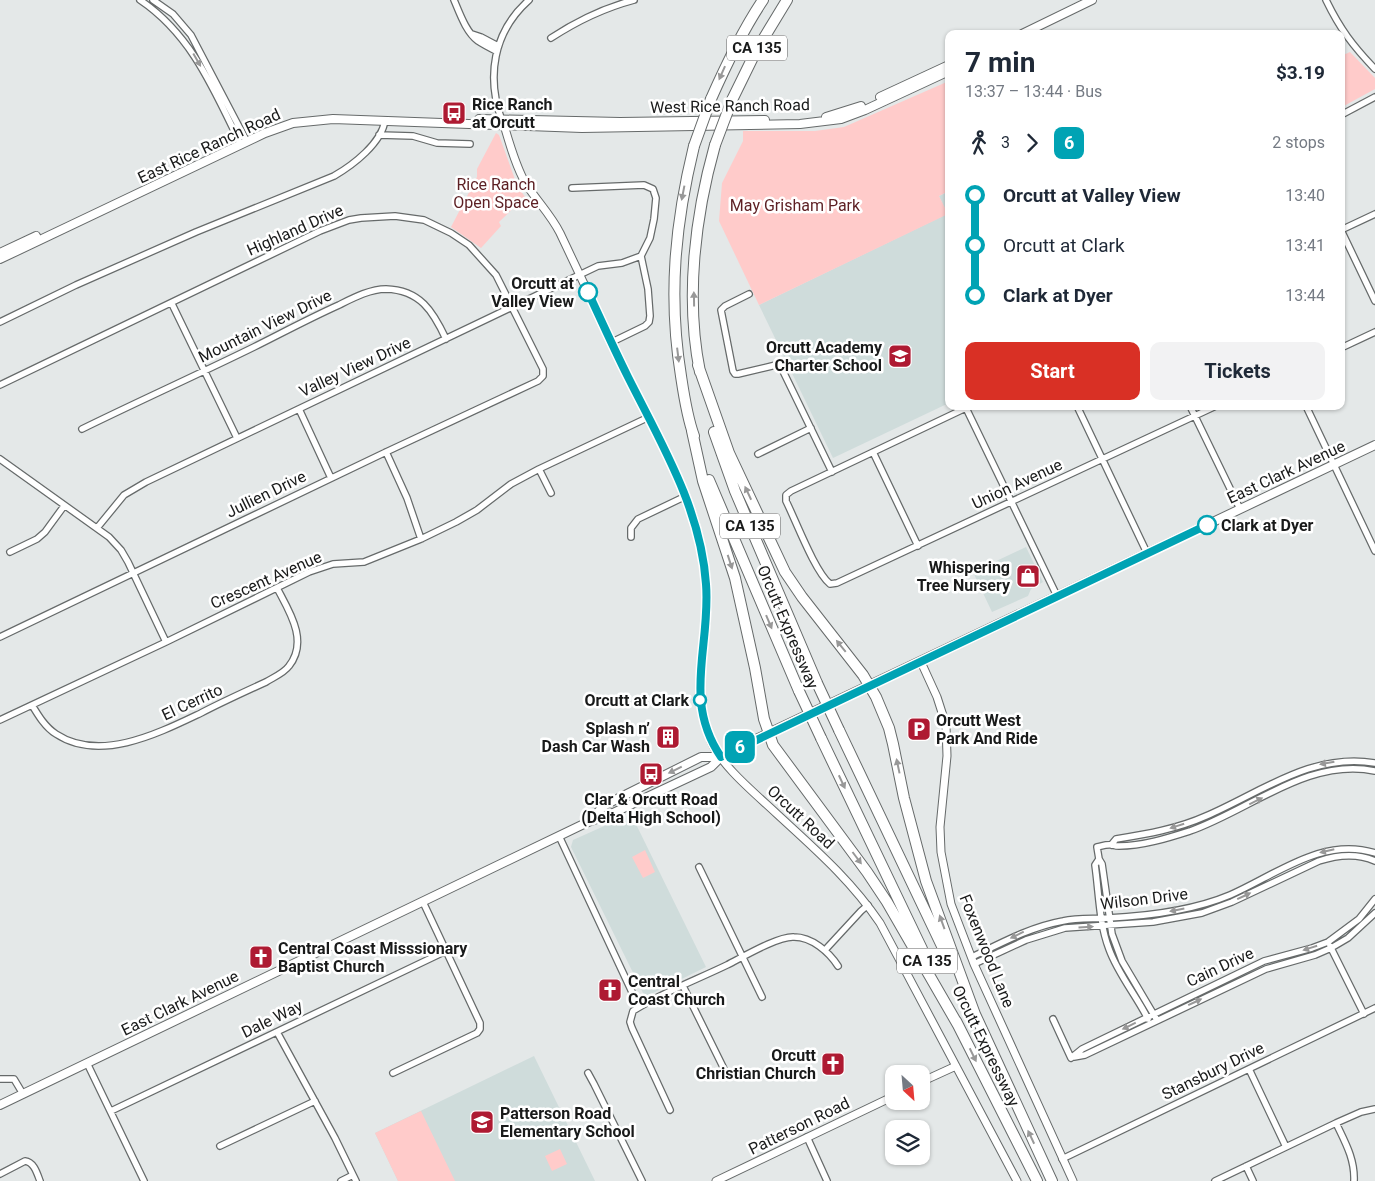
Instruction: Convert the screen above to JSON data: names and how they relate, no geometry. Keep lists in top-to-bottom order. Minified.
{"streets":{"highway":["CA 135","Orcutt Expressway"],"main road":["West Rice Ranch Road","East Rice Ranch Road","East Clark Avenue"],"street":["Highland Drive","Mountain View Drive","Valley View Drive","Union Avenue","Jullien Drive","Crescent Avenue","El Cerrito","Orcutt Road","Wilson Drive","Foxenwood Lane","Cain Drive","Dale Way","Stansbury Drive","Patterson Road"]},"crossings":[["West Rice Ranch Road","East Rice Ranch Road"],["West Rice Ranch Road","Orcutt Road"],["East Rice Ranch Road","Orcutt Road"],["Highland Drive","Valley View Drive"],["Highland Drive","Jullien Drive"],["Mountain View Drive","Valley View Drive"],["Valley View Drive","Orcutt Road"],["East Clark Avenue","Orcutt Road"],["East Clark Avenue","Foxenwood Lane"],["Crescent Avenue","El Cerrito"],["Crescent Avenue","Orcutt Road"],["Wilson Drive","Foxenwood Lane"],["Foxenwood Lane","Stansbury Drive"]],"parks":["Rice Ranch Open Space","May Grisham Park"],"places":{"bus stop":["Rice Ranch at Orcutt","Clar & Orcutt Road (Delta High School)"],"other":["Orcutt at Valley View","Clark at Dyer","Orcutt at Clark"],"school or university":["Orcutt Academy Charter School","Patterson Road Elementary School"],"shop":["Whispering Tree Nursery"],"parking":["Orcutt West Park And Ride"],"building":["Splash n’ Dash Car Wash"],"church":["Central Coast Misssionary Baptist Church","Central Coast Church","Orcutt Christian Church"]},"lines":["bus line 6"],"north":"bottom right","page":{"on_map":"6","heading":["7 min","13:37 – 13:44 · Bus","$3.19"],"legs":["3","6","2 stops"],"list":[{"name":"Orcutt at Valley View","value":"13:40"},{"name":"Orcutt at Clark","value":"13:41"},{"name":"Clark at Dyer","value":"13:44"}],"buttons":["Start","Tickets"]}}
